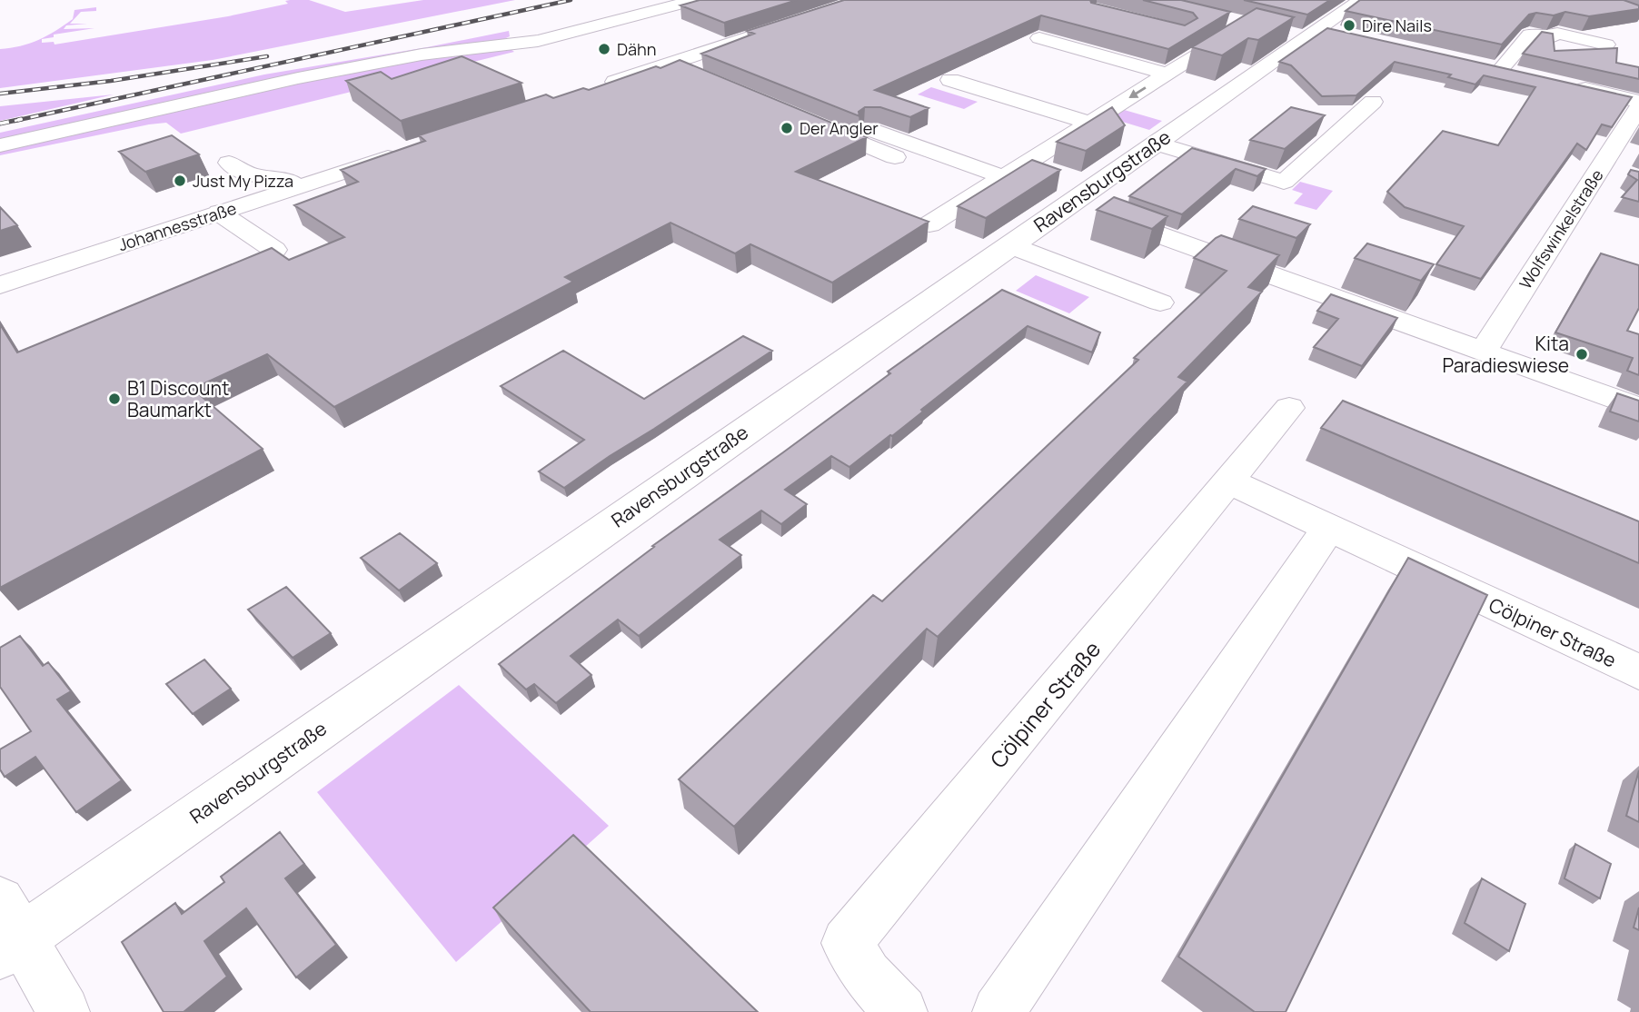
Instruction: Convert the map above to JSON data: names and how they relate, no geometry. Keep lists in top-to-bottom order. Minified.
{"streets":{"street":["Ravensburgstraße","Johannesstraße","Wolfswinkelstraße","Cölpiner Straße"]},"places":["Dire Nails","Dähn","Der Angler","Just My Pizza","Kita Paradieswiese","B1 Discount Baumarkt"]}
